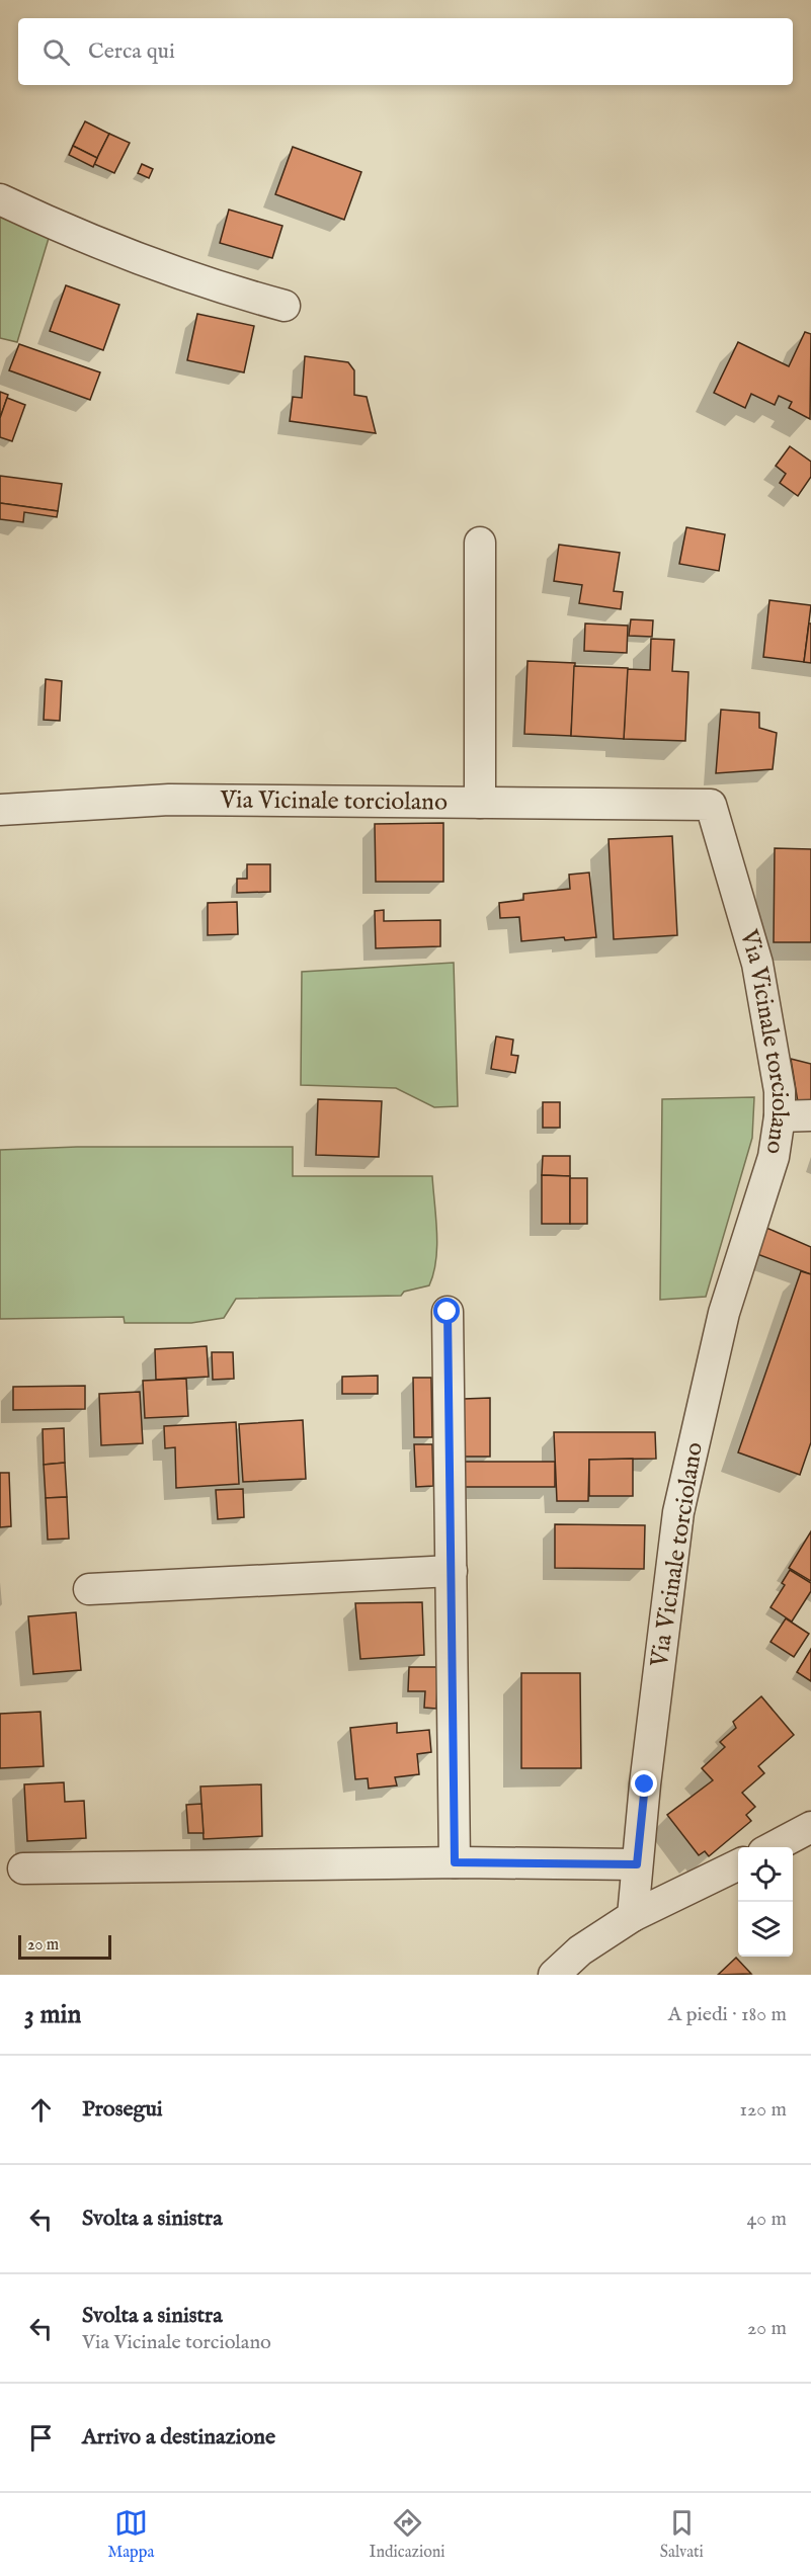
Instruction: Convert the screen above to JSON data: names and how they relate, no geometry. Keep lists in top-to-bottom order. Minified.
{"streets":{"street":["Via Vicinale torciolano"]},"scale_bar":"20 m","page":{"search":"Cerca qui","scale":"20 m","heading":["3 min","A piedi · 180 m"],"list":[["Prosegui","120 m"],["Svolta a sinistra","40 m"],["Svolta a sinistra","Via Vicinale torciolano","20 m"],"Arrivo a destinazione"],"nav":["Mappa","Indicazioni","Salvati"]}}
